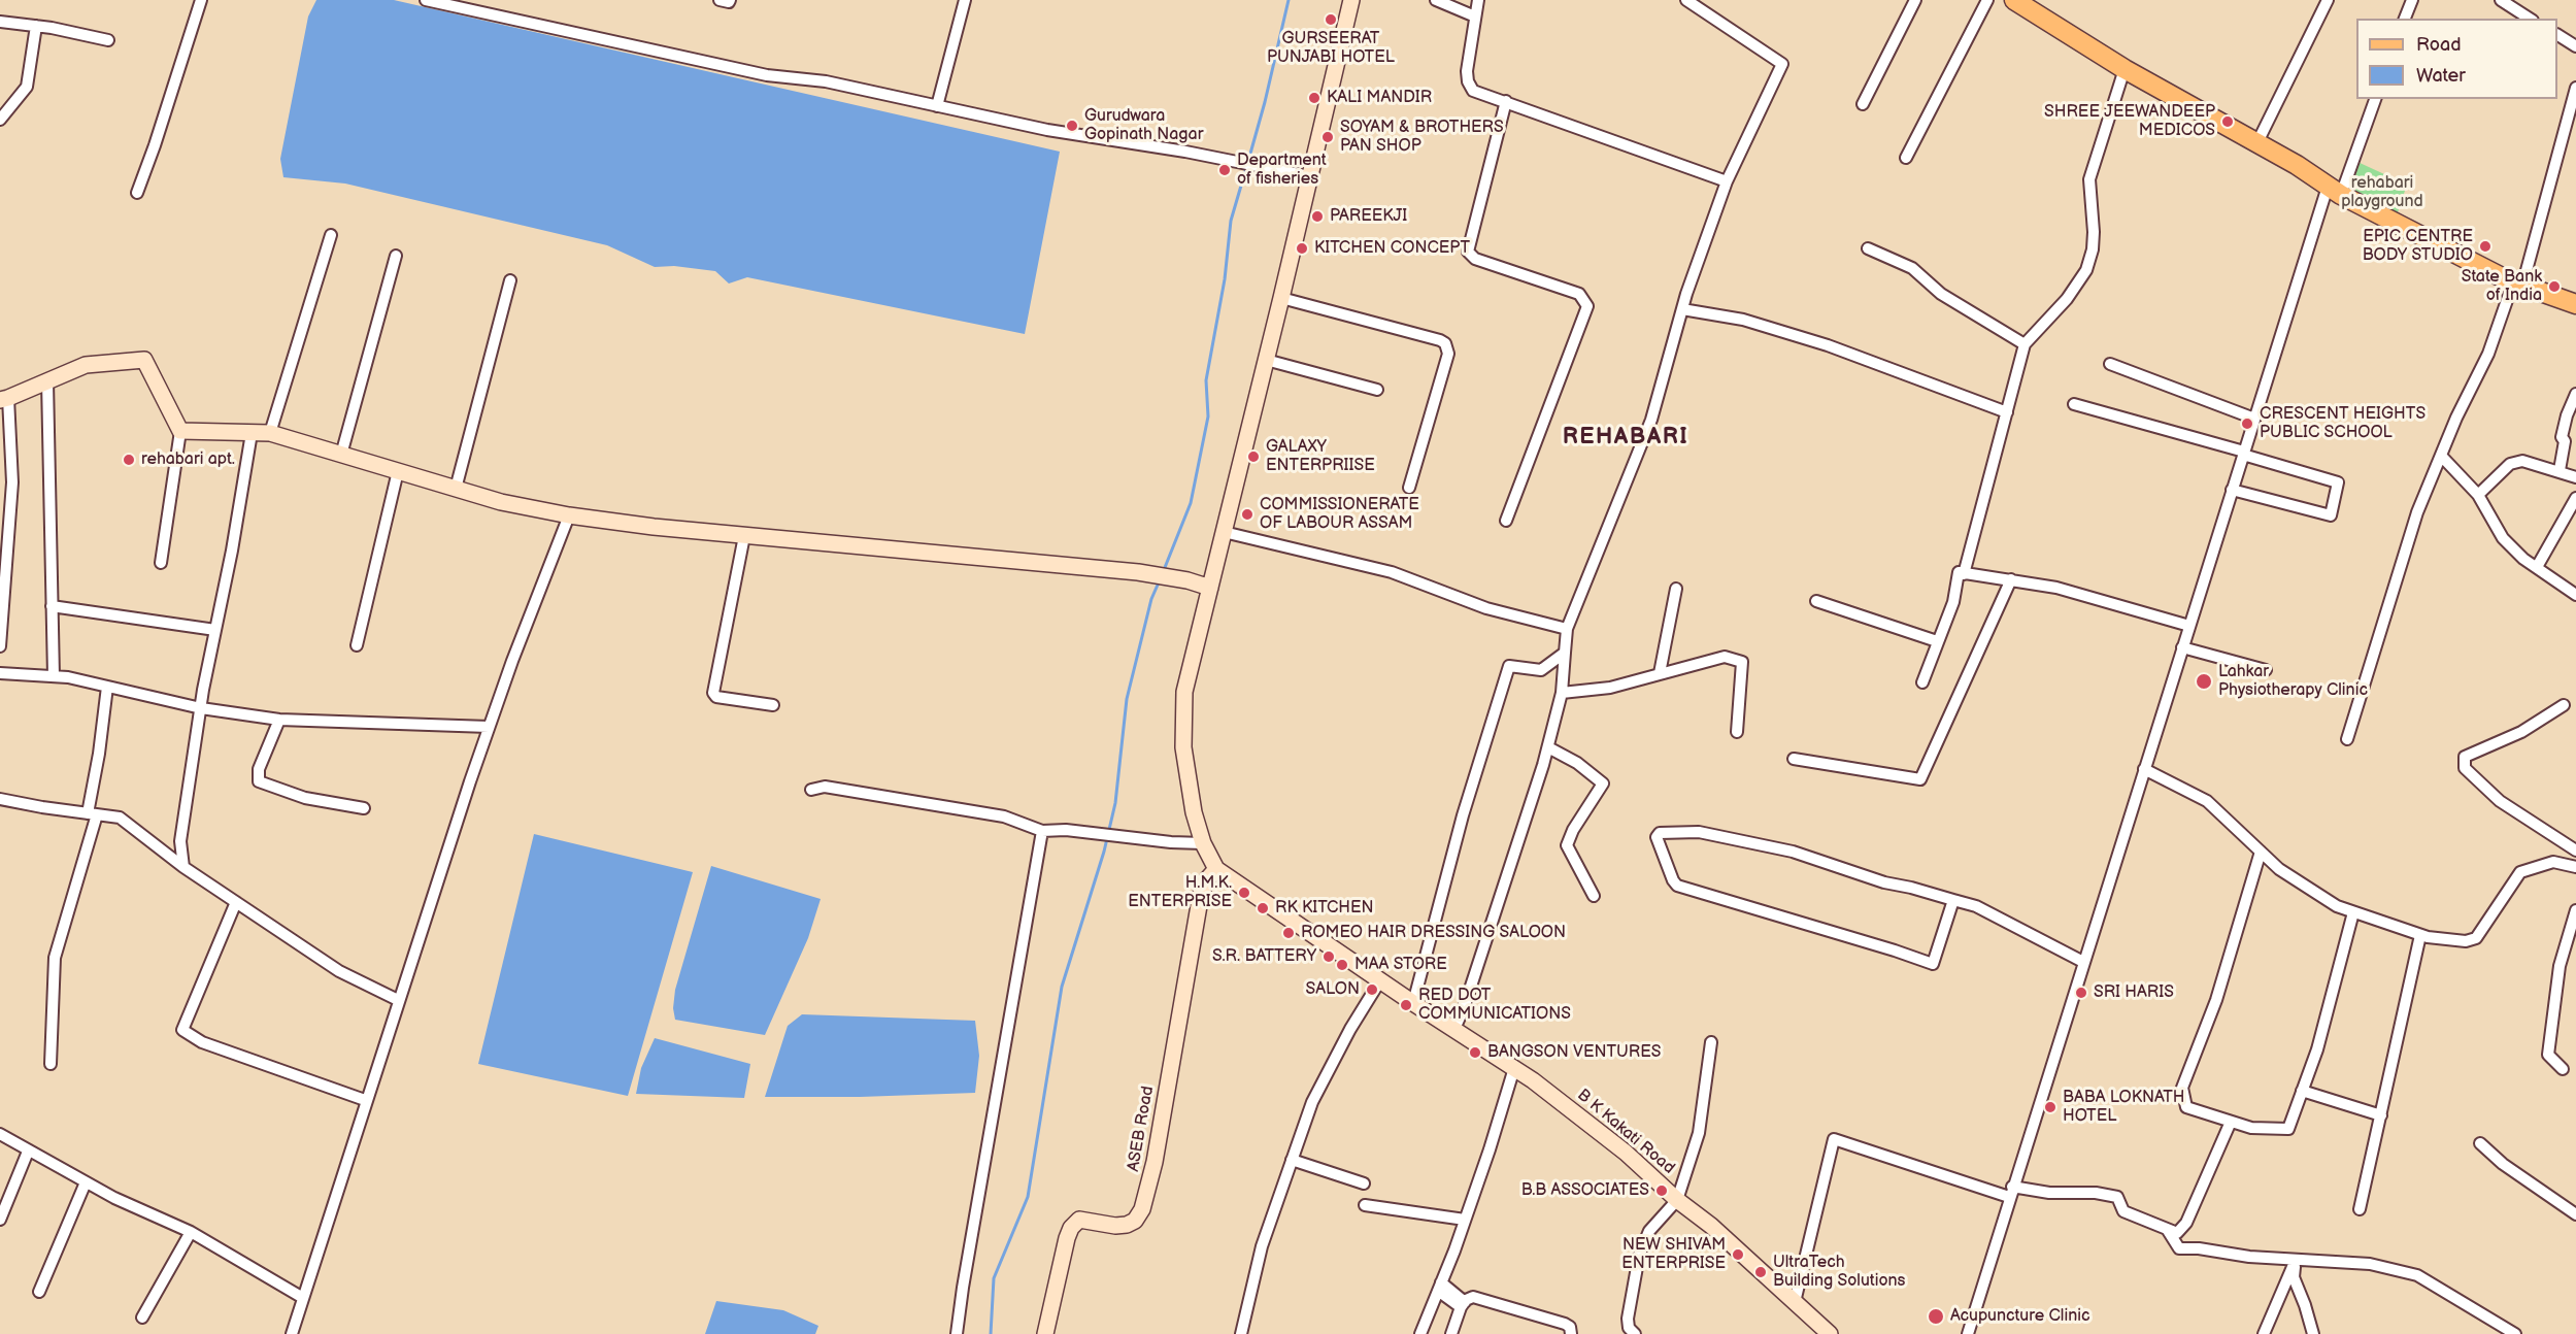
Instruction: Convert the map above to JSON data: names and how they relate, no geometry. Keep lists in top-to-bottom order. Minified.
{"streets":{"street":["ASEB Road","B K Kakati Road"]},"crossings":[["ASEB Road","B K Kakati Road"]],"districts":["REHABARI"],"parks":["rehabari playground"],"places":["GURSEERAT PUNJABI HOTEL","KALI MANDIR","SHREE JEEWANDEEP MEDICOS","Gurudwara Gopinath Nagar","SOYAM & BROTHERS PAN SHOP","Department of fisheries","PAREEKJI","EPIC CENTRE BODY STUDIO","KITCHEN CONCEPT","State Bank of India","CRESCENT HEIGHTS PUBLIC SCHOOL","GALAXY ENTERPRIISE","rehabari apt.","COMMISSIONERATE OF LABOUR ASSAM","Lahkar Physiotherapy Clinic","H.M.K. ENTERPRISE","RK KITCHEN","ROMEO HAIR DRESSING SALOON","S.R. BATTERY","MAA STORE","SALON","SRI HARIS","RED DOT COMMUNICATIONS","BANGSON VENTURES","BABA LOKNATH HOTEL","B.B ASSOCIATES","NEW SHIVAM ENTERPRISE","UltraTech Building Solutions","Acupuncture Clinic"],"legend":["Road","Water"]}
